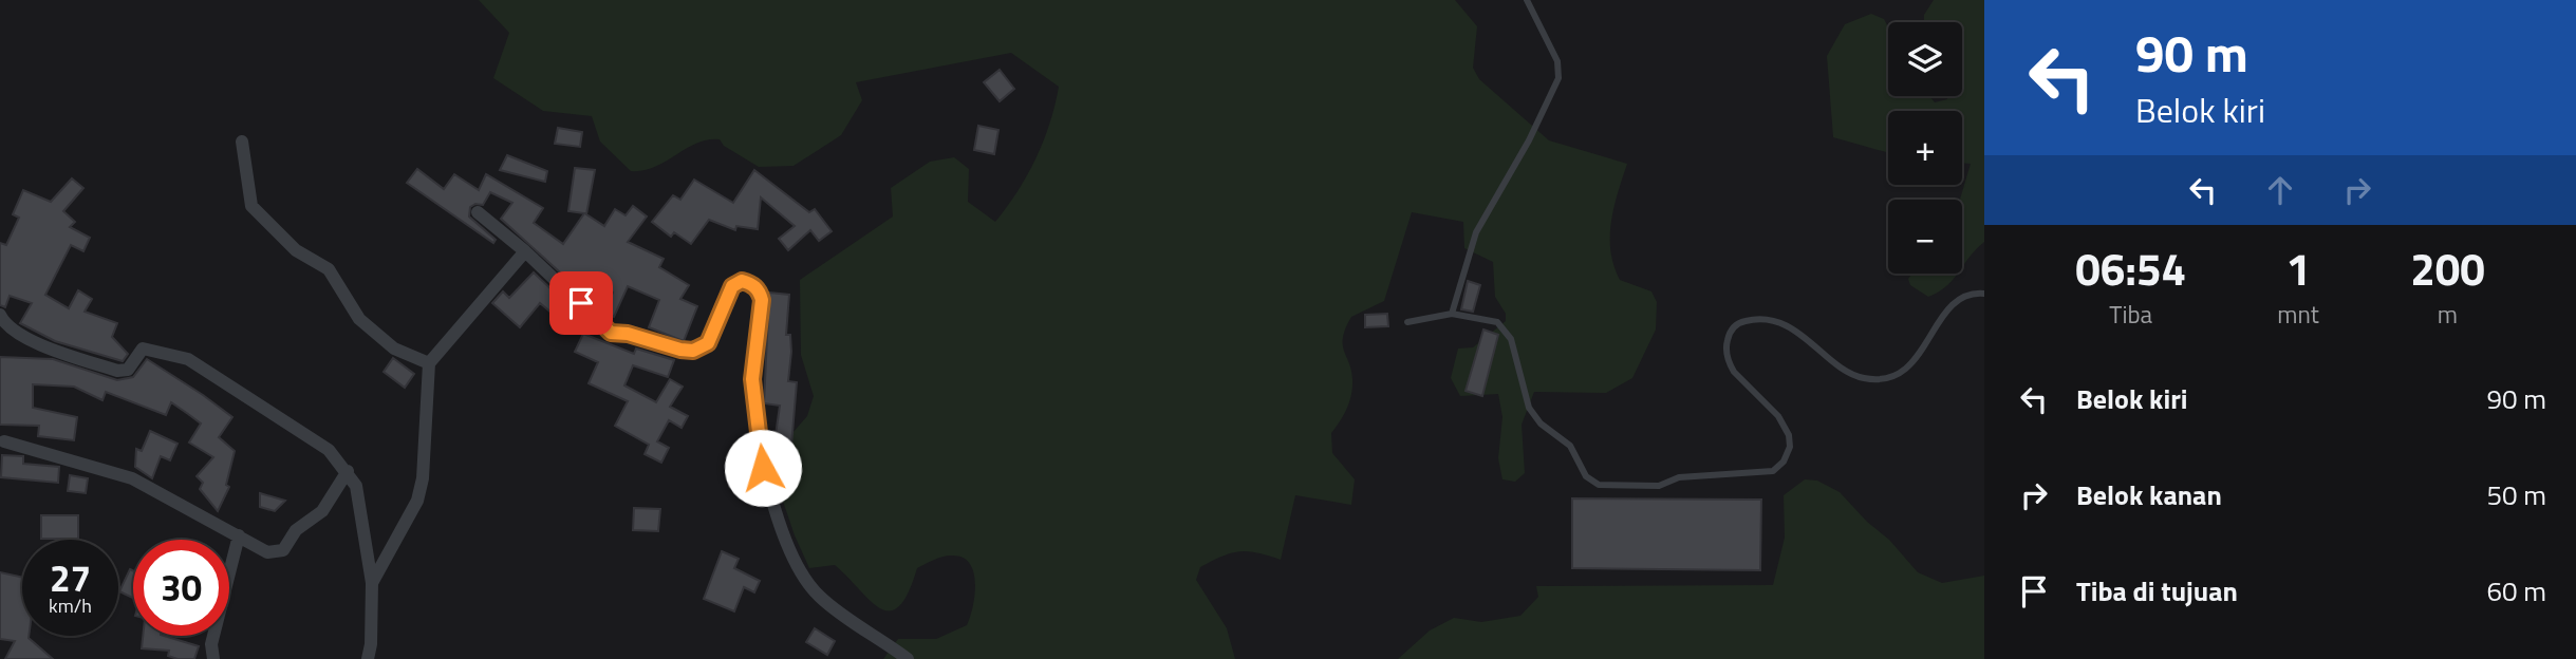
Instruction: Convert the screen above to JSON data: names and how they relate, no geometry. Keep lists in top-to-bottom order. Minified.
{"page":{"turn":["90 m","Belok kiri"],"map_buttons":["+","−"],"eta":["06:54","Tiba","1","mnt","200","m"],"list":[{"name":"Belok kiri","value":"90 m"},{"name":"Belok kanan","value":"50 m"},{"name":"Tiba di tujuan","value":"60 m"}],"speed":"27 km/h","limit":"30"}}
